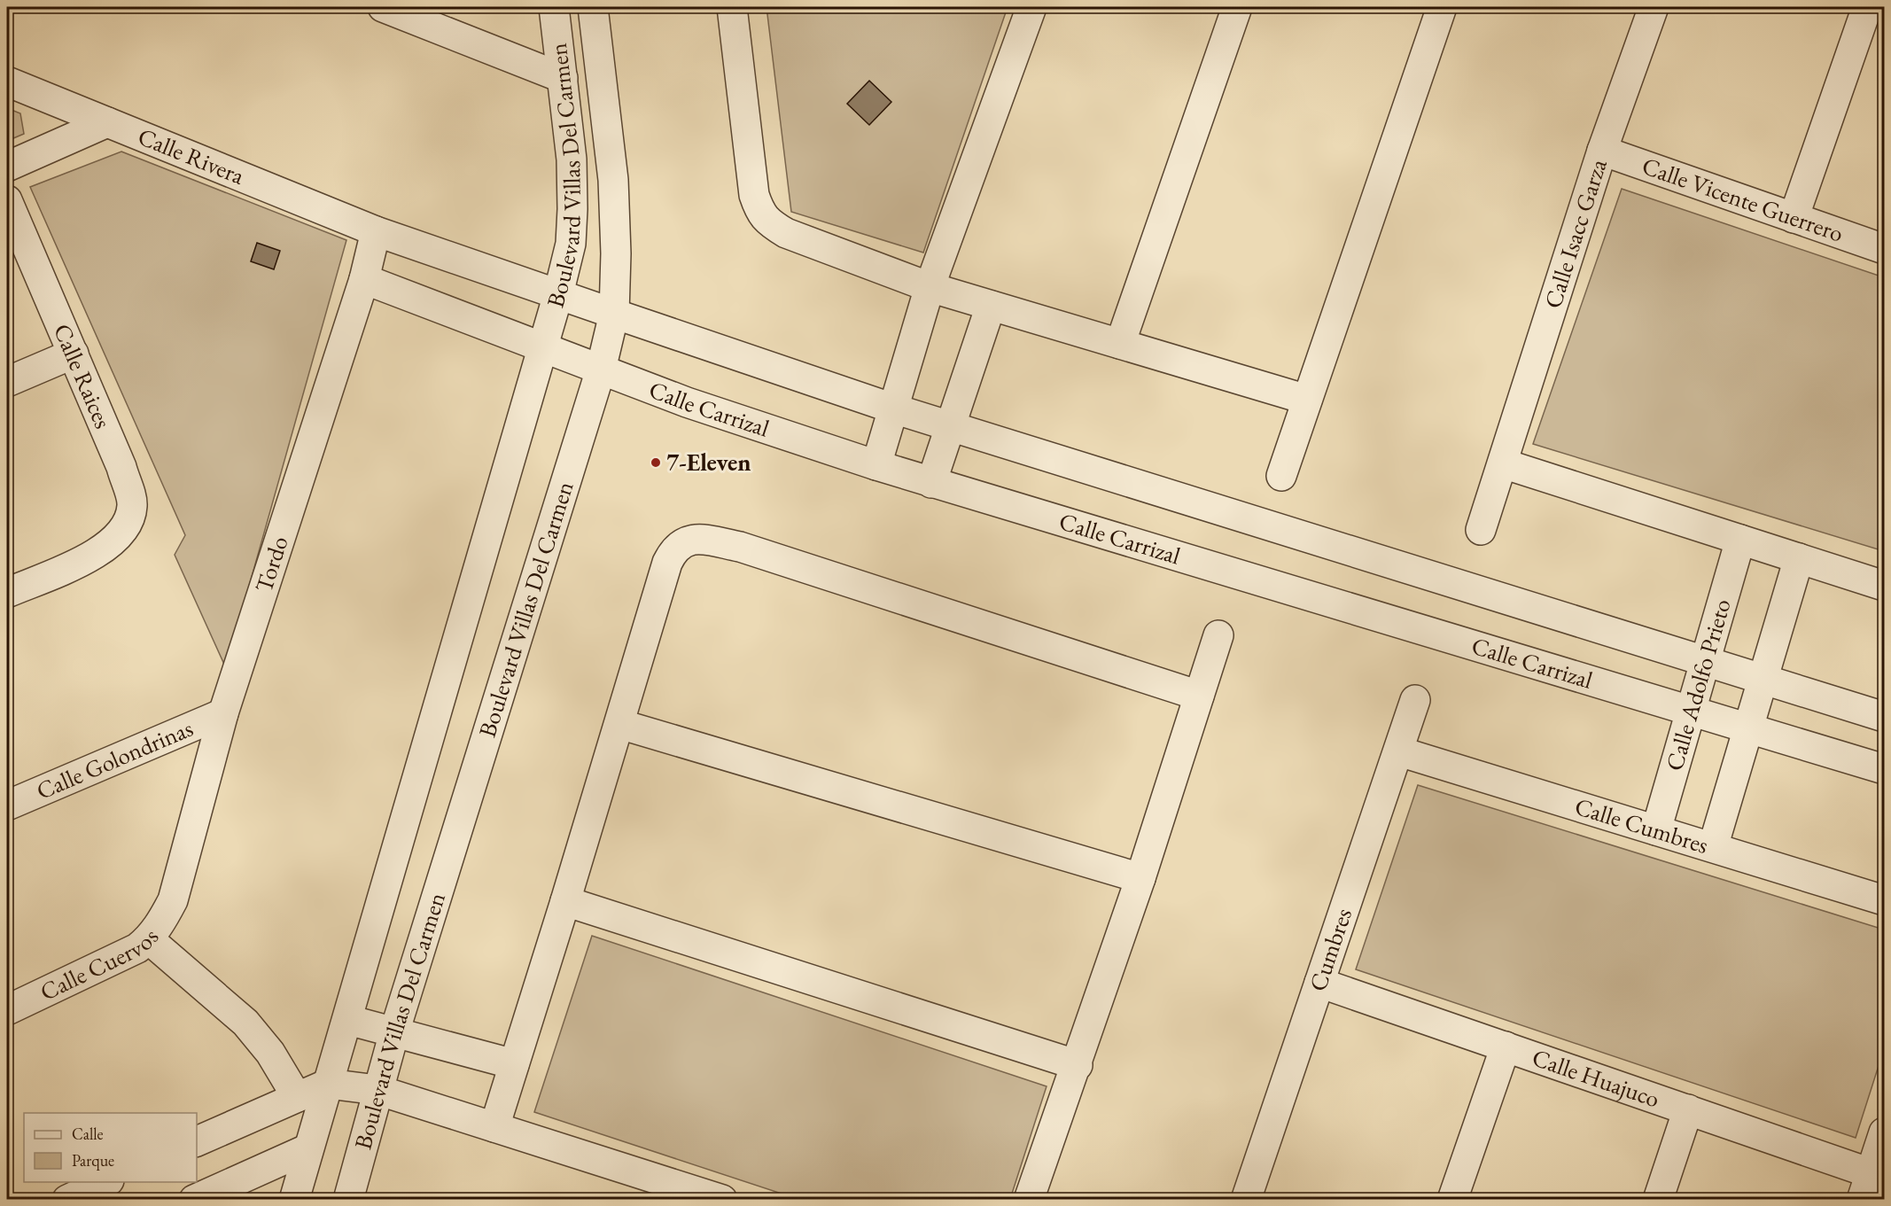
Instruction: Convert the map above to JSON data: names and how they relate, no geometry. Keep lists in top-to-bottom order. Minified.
{"streets":{"street":["Calle Rivera","Boulevard Villas Del Carmen","Calle Vicente Guerrero","Calle Isacc Garza","Calle Raices","Calle Carrizal","Tordo","Calle Adolfo Prieto","Calle Golondrinas","Calle Cumbres","Cumbres","Calle Cuervos","Calle Huajuco"]},"crossings":[["Calle Rivera","Tordo"],["Boulevard Villas Del Carmen","Calle Carrizal"],["Calle Vicente Guerrero","Calle Isacc Garza"],["Calle Carrizal","Tordo"],["Calle Carrizal","Calle Adolfo Prieto"],["Tordo","Calle Golondrinas"],["Tordo","Calle Cuervos"],["Calle Adolfo Prieto","Calle Cumbres"],["Calle Cumbres","Cumbres"],["Cumbres","Calle Huajuco"]],"places":["7-Eleven"],"legend":["Calle","Parque"]}
